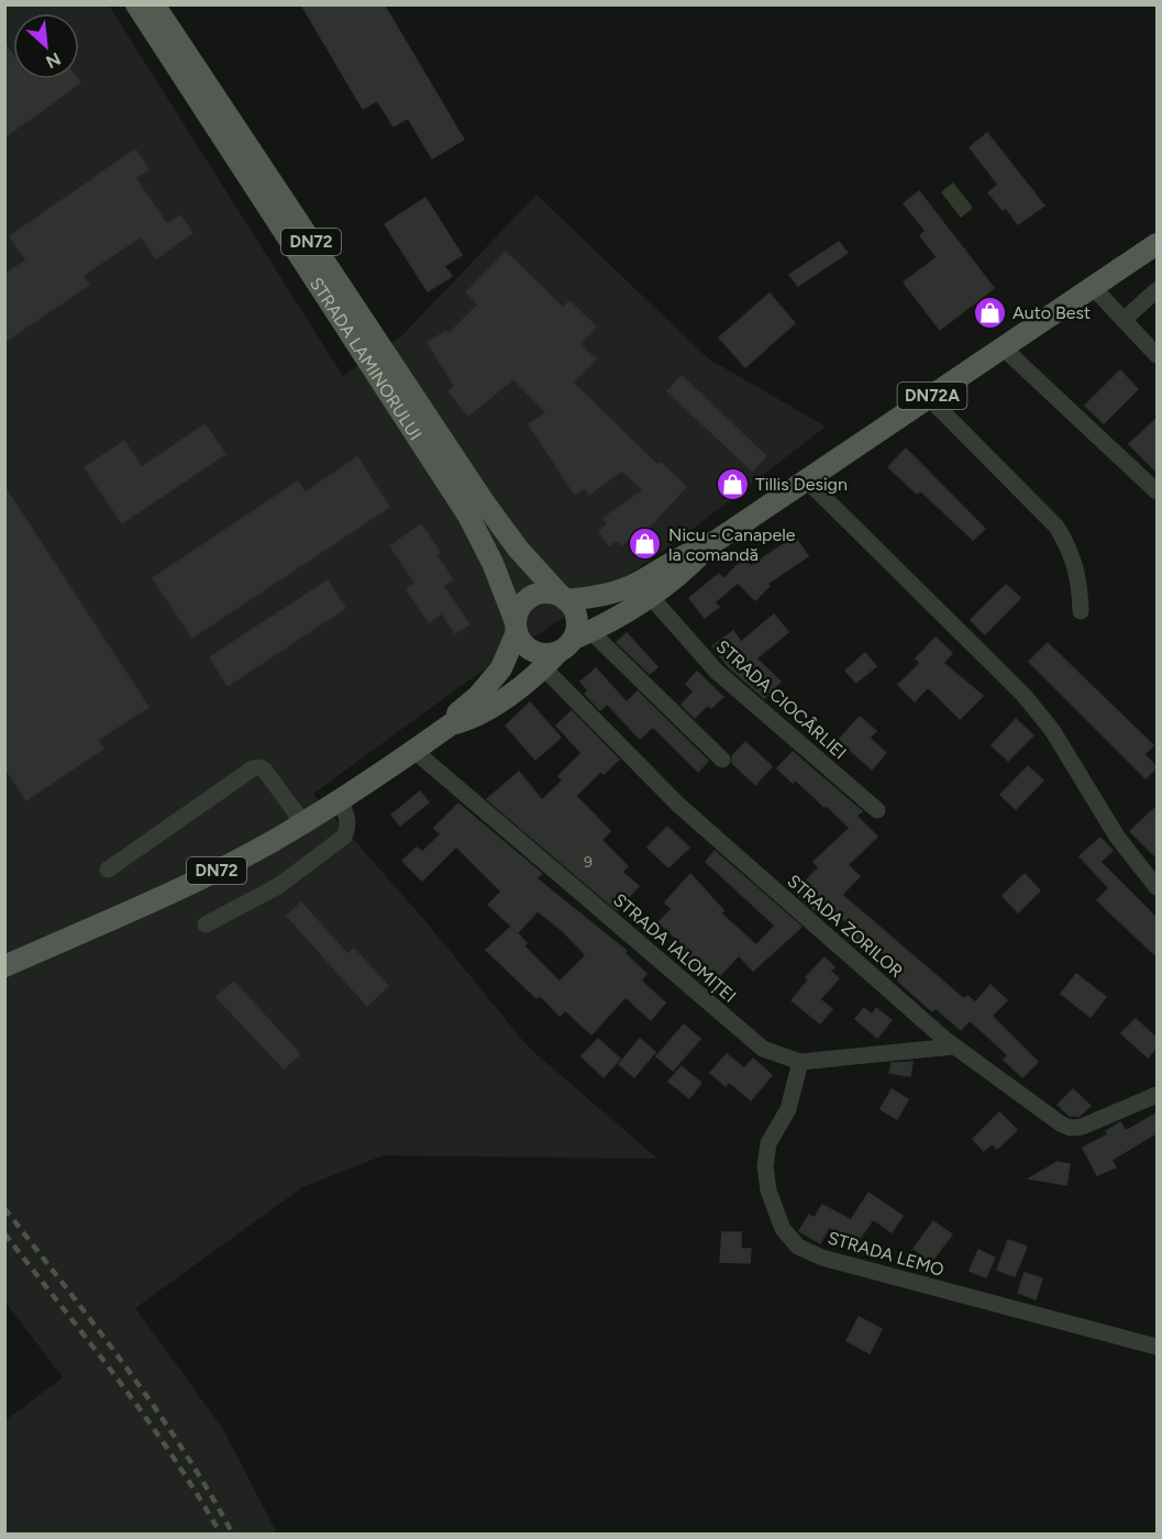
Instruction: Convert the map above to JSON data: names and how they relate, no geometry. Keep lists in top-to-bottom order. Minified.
{"streets":{"main road":["DN72","STRADA LAMINORULUI","DN72A"],"street":["STRADA CIOCÂRLIEI","STRADA ZORILOR","STRADA IALOMIȚEI","STRADA LEMO"]},"crossings":[["DN72","STRADA LAMINORULUI"],["DN72","DN72A"],["DN72","STRADA ZORILOR"],["DN72","STRADA IALOMIȚEI"],["STRADA LAMINORULUI","DN72A"],["STRADA LAMINORULUI","STRADA ZORILOR"],["DN72A","STRADA CIOCÂRLIEI"],["DN72A","STRADA ZORILOR"],["STRADA ZORILOR","STRADA IALOMIȚEI"],["STRADA IALOMIȚEI","STRADA LEMO"]],"places":{"shop":["Auto Best","Tillis Design","Nicu - Canapele la comandă"]},"house_numbers":["9"],"north":"bottom right"}
